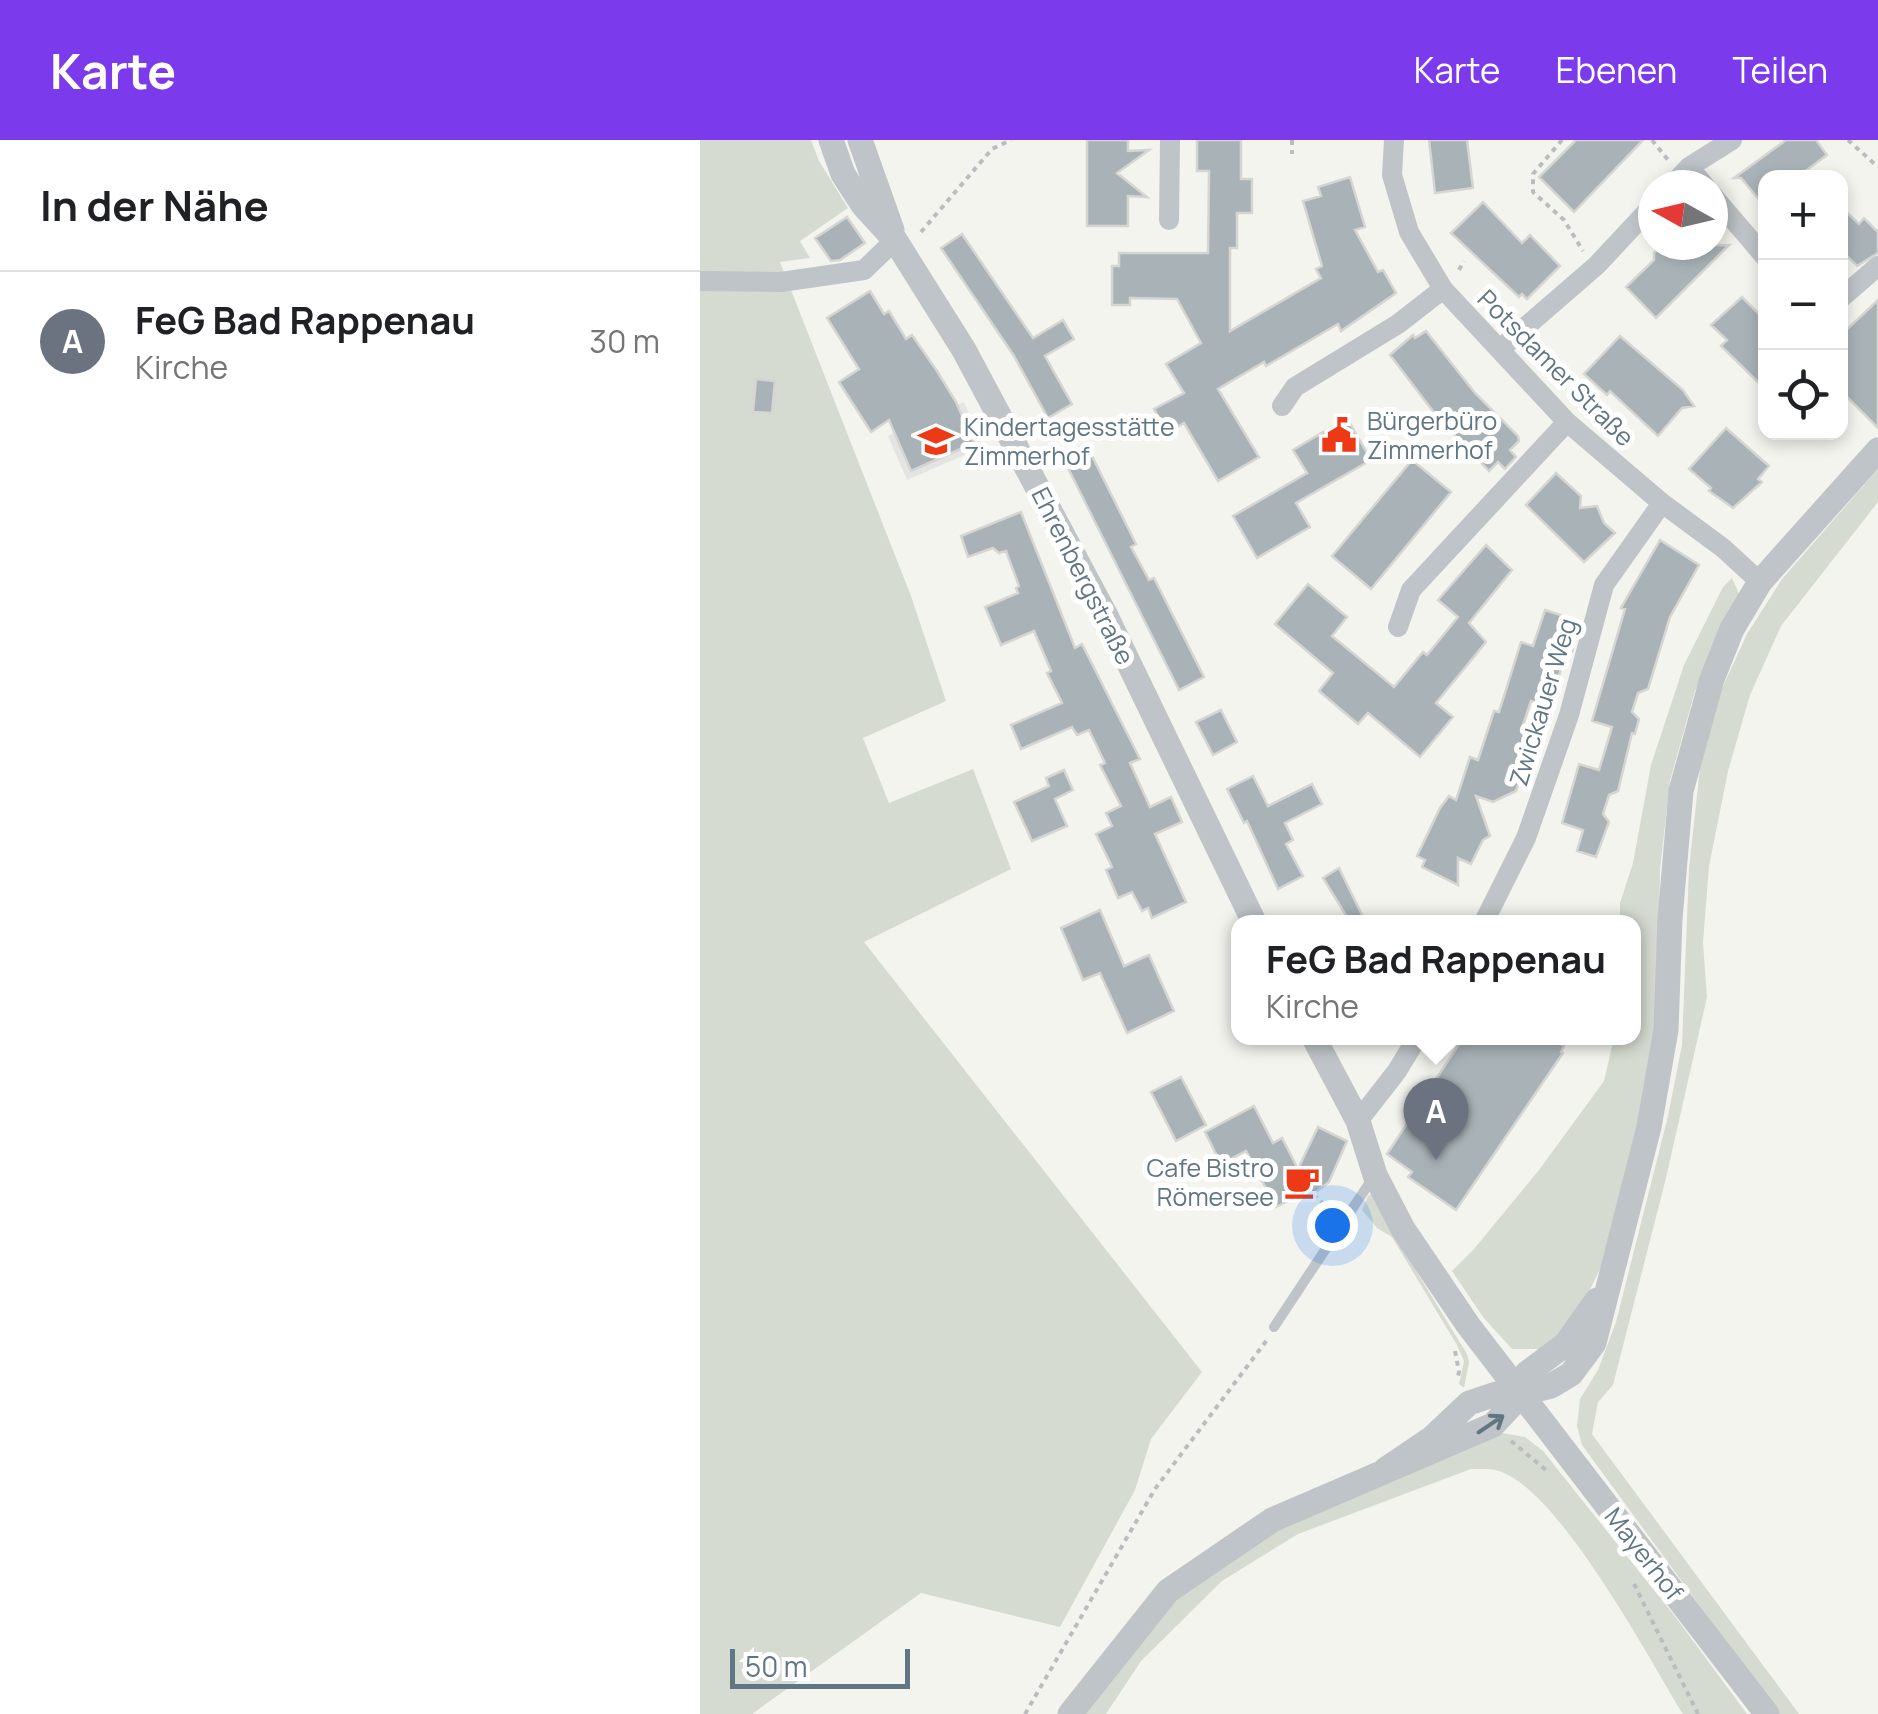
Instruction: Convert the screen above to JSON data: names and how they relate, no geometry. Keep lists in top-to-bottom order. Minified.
{"streets":{"street":["Potsdamer Straße","Ehrenbergstraße","Zwickauer Weg","Mayerhof"]},"crossings":[["Potsdamer Straße","Zwickauer Weg"]],"places":{"public building":["Bürgerbüro Zimmerhof"],"school or university":["Kindertagesstätte Zimmerhof"],"cafe":["Cafe Bistro Römersee"]},"scale_bar":"50 m","north":"left","page":{"header":"Karte","nav":["Karte","Ebenen","Teilen"],"heading":"In der Nähe","map_buttons":["+","−"],"list":[{"mark":"A","name":"FeG Bad Rappenau","note":"Kirche","value":"30 m"}],"popup":["FeG Bad Rappenau","Kirche"],"pins":"A","scale":"50 m"}}
